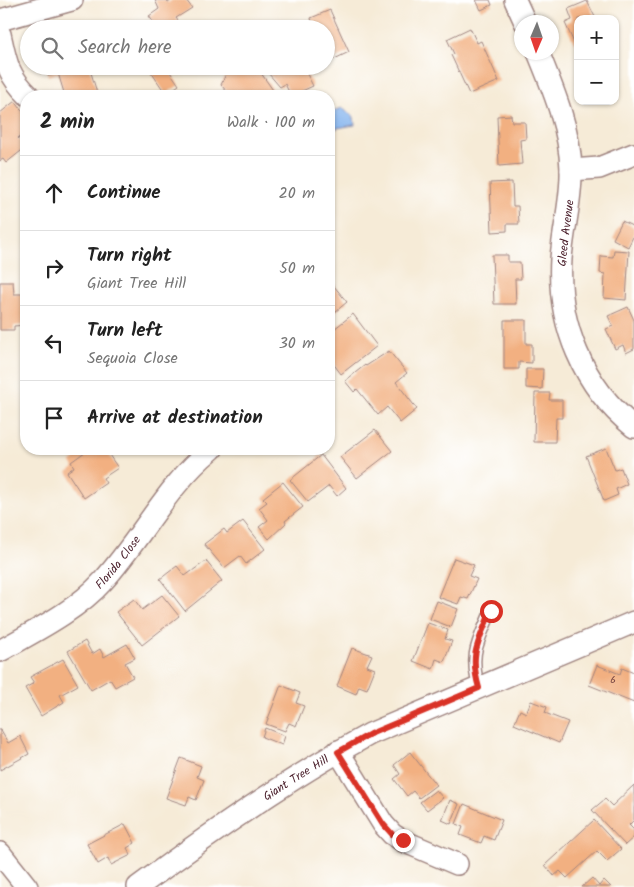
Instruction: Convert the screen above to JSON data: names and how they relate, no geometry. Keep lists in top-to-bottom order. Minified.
{"streets":{"street":["Gleed Avenue","Florida Close","Giant Tree Hill"]},"house_numbers":["6"],"north":"bottom","page":{"map_buttons":["+","−"],"search":"Search here","heading":["2 min","Walk · 100 m"],"list":[["Continue","20 m"],["Turn right","Giant Tree Hill","50 m"],["Turn left","Sequoia Close","30 m"],"Arrive at destination"]}}
